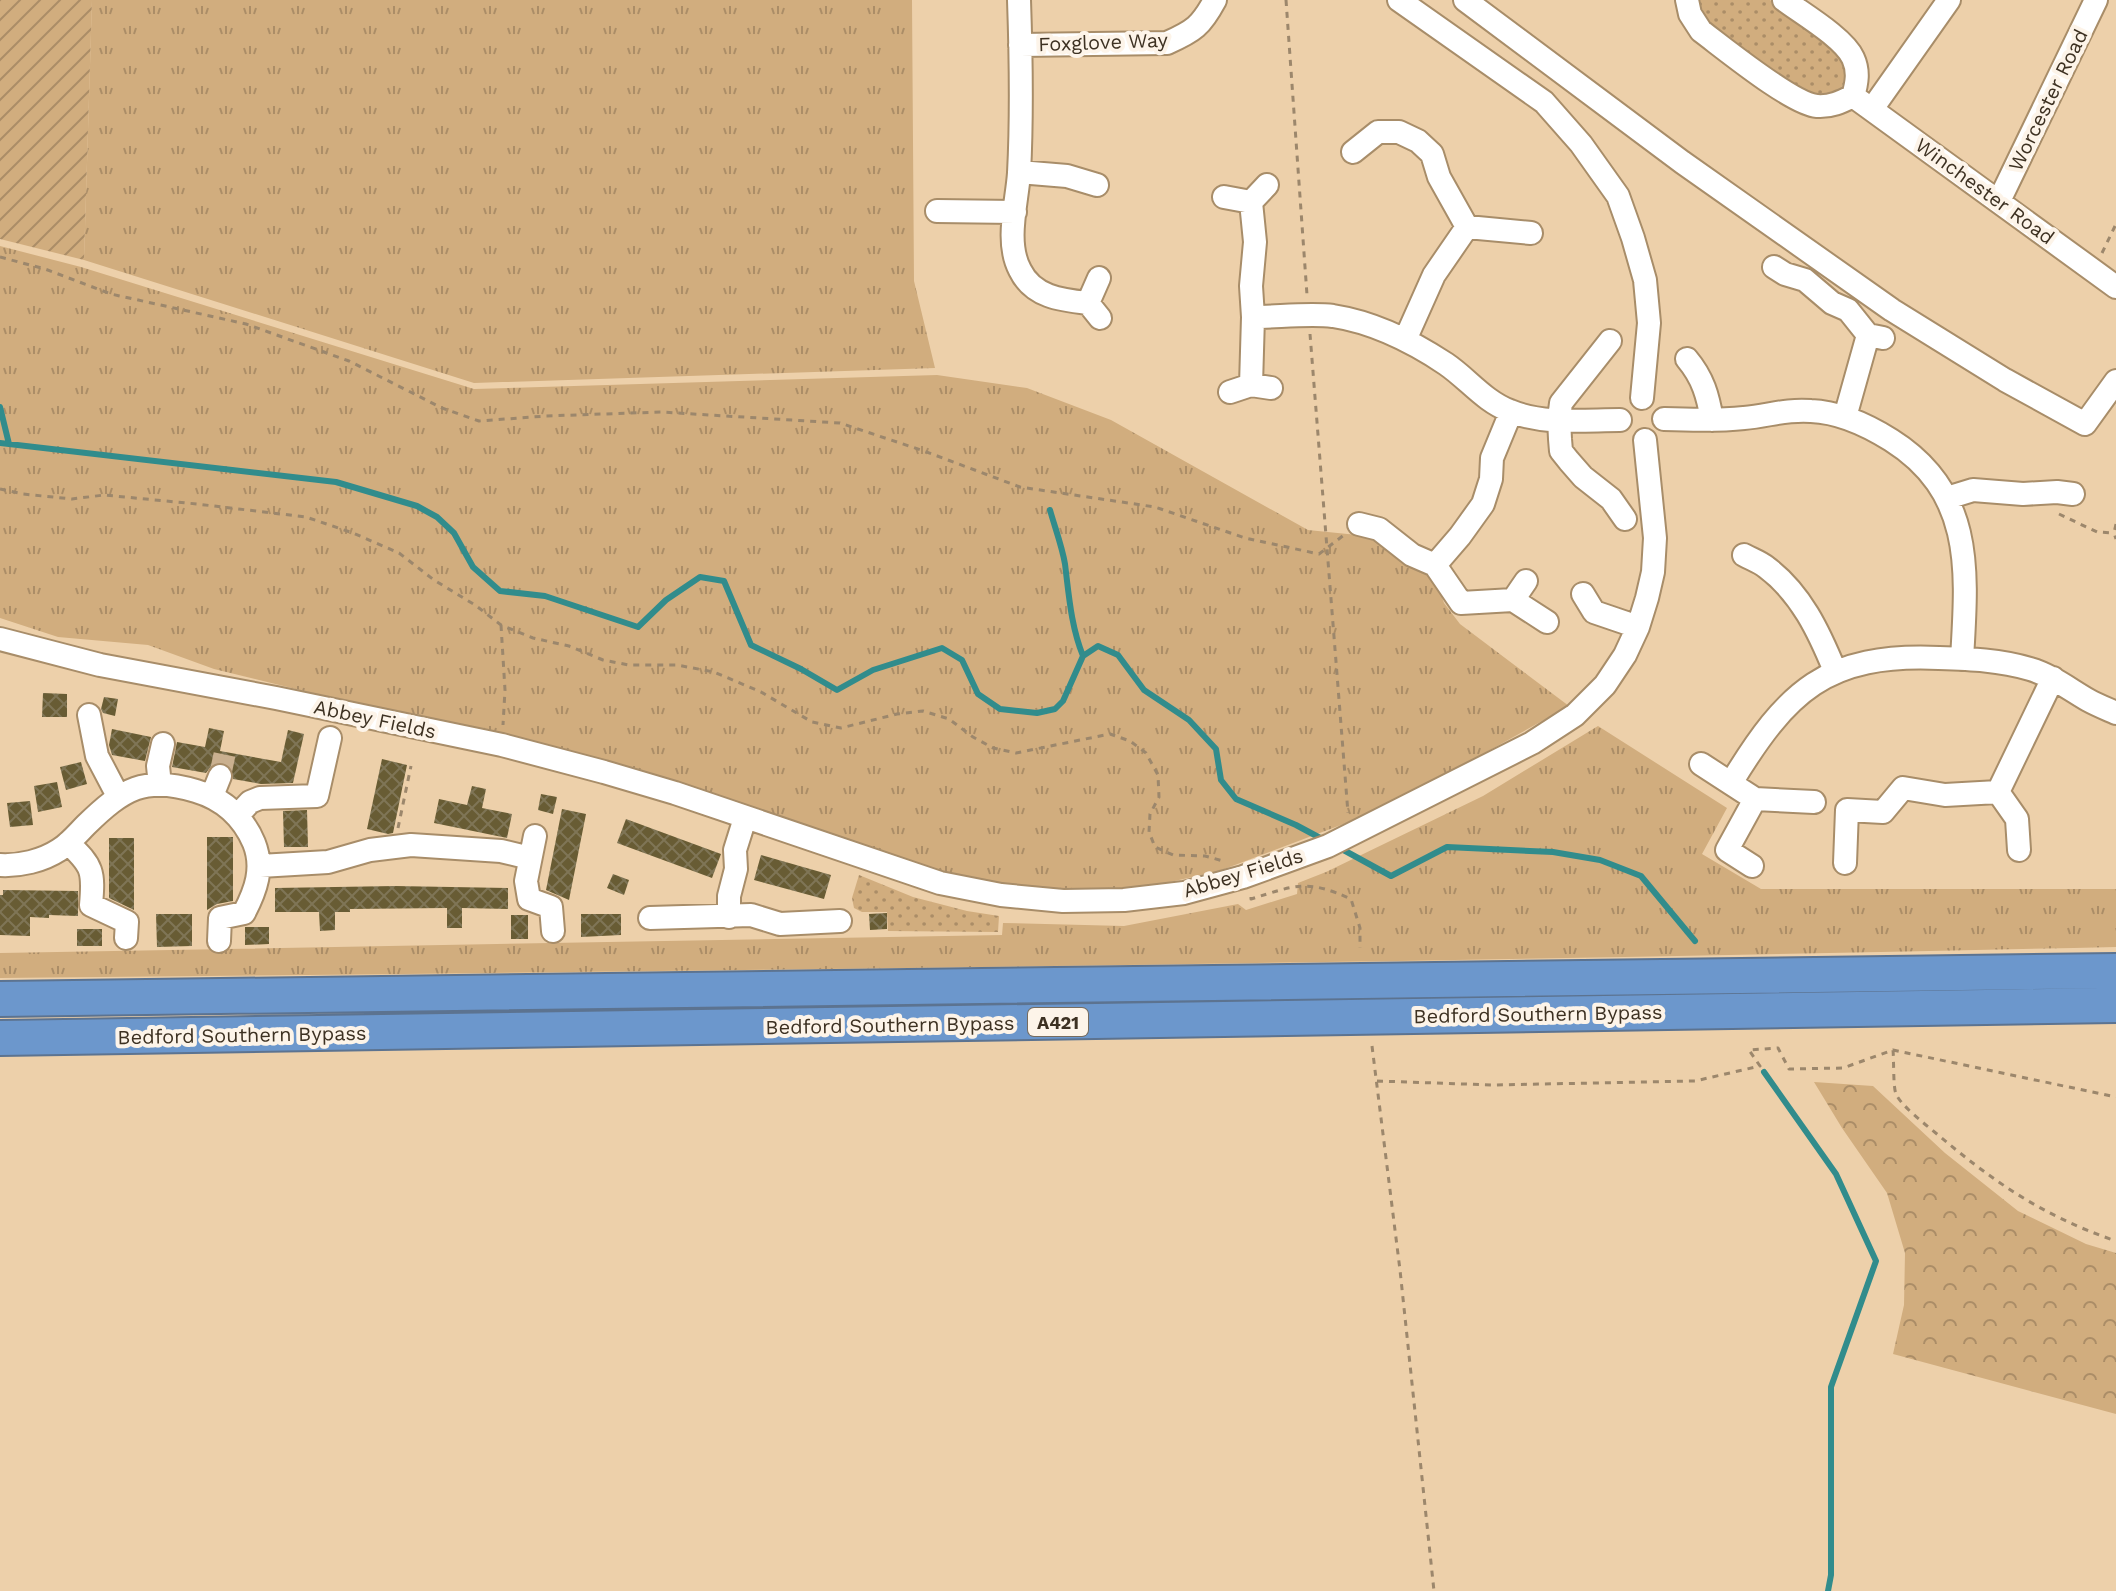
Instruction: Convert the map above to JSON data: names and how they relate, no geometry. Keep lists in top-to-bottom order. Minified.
{"streets":{"highway":["Bedford Southern Bypass","A421"],"street":["Foxglove Way","Worcester Road","Winchester Road","Abbey Fields"]},"crossings":[["Worcester Road","Winchester Road"]]}
